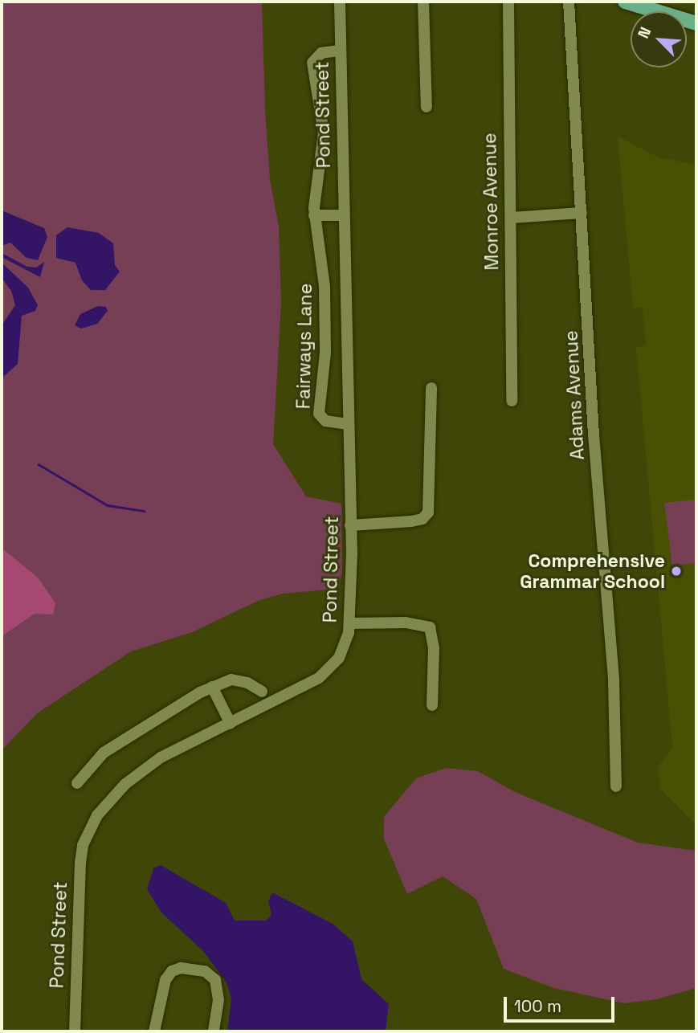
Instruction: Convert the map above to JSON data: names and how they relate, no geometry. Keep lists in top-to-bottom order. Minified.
{"streets":{"street":["Pond Street","Monroe Avenue","Fairways Lane","Adams Avenue"]},"crossings":[["Pond Street","Fairways Lane"]],"places":["Comprehensive Grammar School"],"scale_bar":"100 m","north":"top left"}
